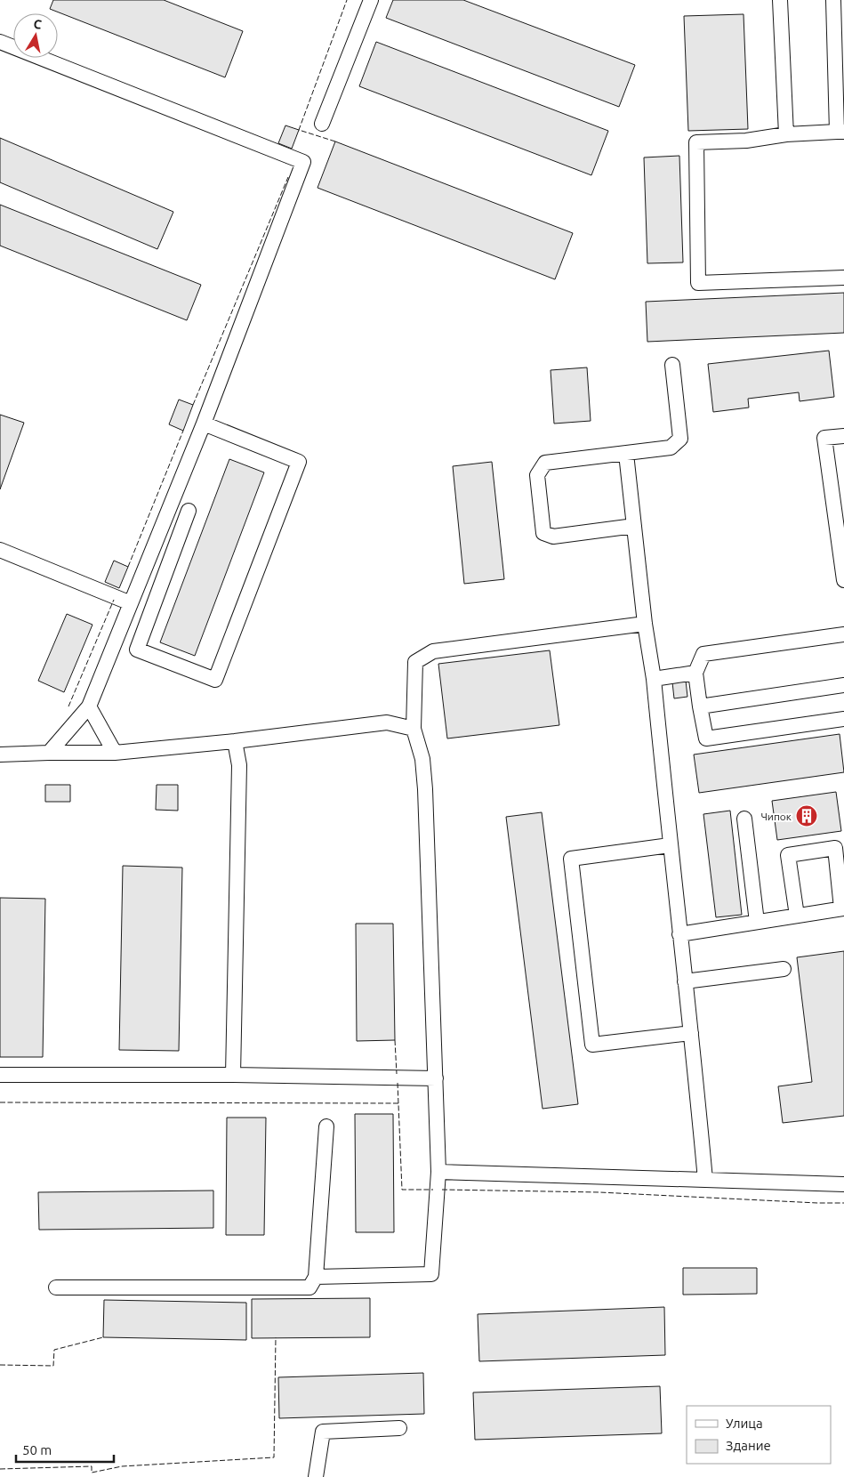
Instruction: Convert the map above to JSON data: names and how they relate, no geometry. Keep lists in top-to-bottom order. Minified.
{"places":{"building":["Чипок"]},"legend":["Улица","Здание"],"scale_bar":"50 m","north":"top"}
